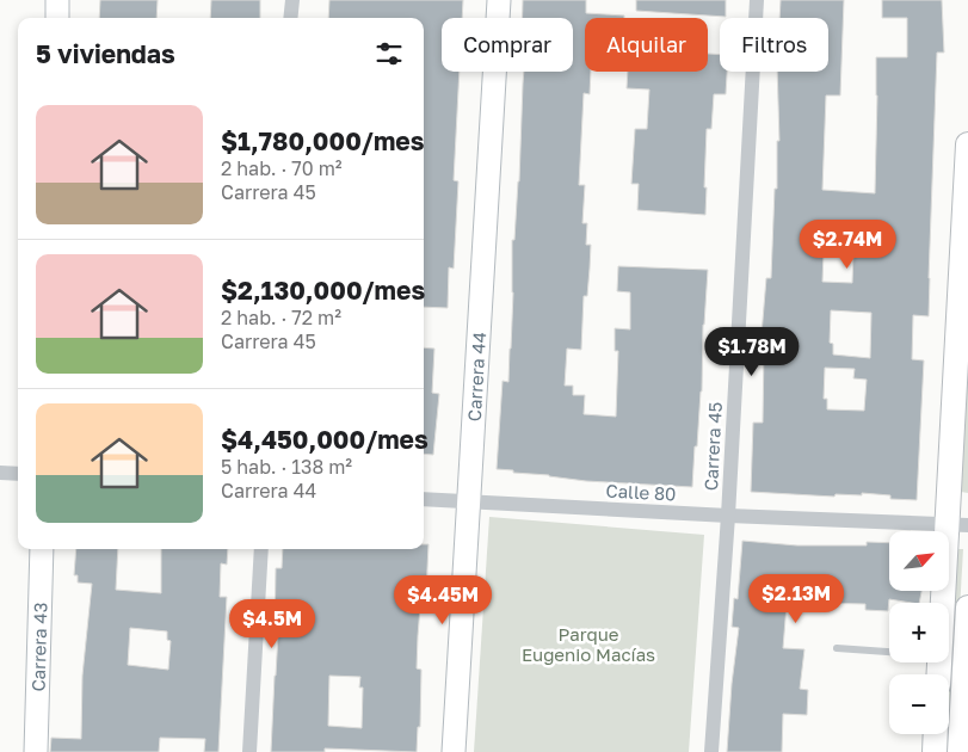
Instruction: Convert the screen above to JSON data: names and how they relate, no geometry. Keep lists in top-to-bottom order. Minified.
{"streets":{"street":["Carrera 44","Carrera 45","Calle 80","Carrera 43"]},"crossings":[["Carrera 44","Calle 80"],["Carrera 45","Calle 80"]],"parks":["Parque Eugenio Macías"],"north":"top right","page":{"chip":["Comprar","Alquilar","Filtros"],"heading":"5 viviendas","list":[{"name":"$1,780,000/mes","note":"2 hab. · 70 m² · Carrera 45"},{"name":"$2,130,000/mes","note":"2 hab. · 72 m² · Carrera 45"},{"name":"$4,450,000/mes","note":"5 hab. · 138 m² · Carrera 44"}],"price":["$2.74M","$1.78M","$2.13M","$4.45M","$4.5M"],"map_buttons":["+","−"]}}
